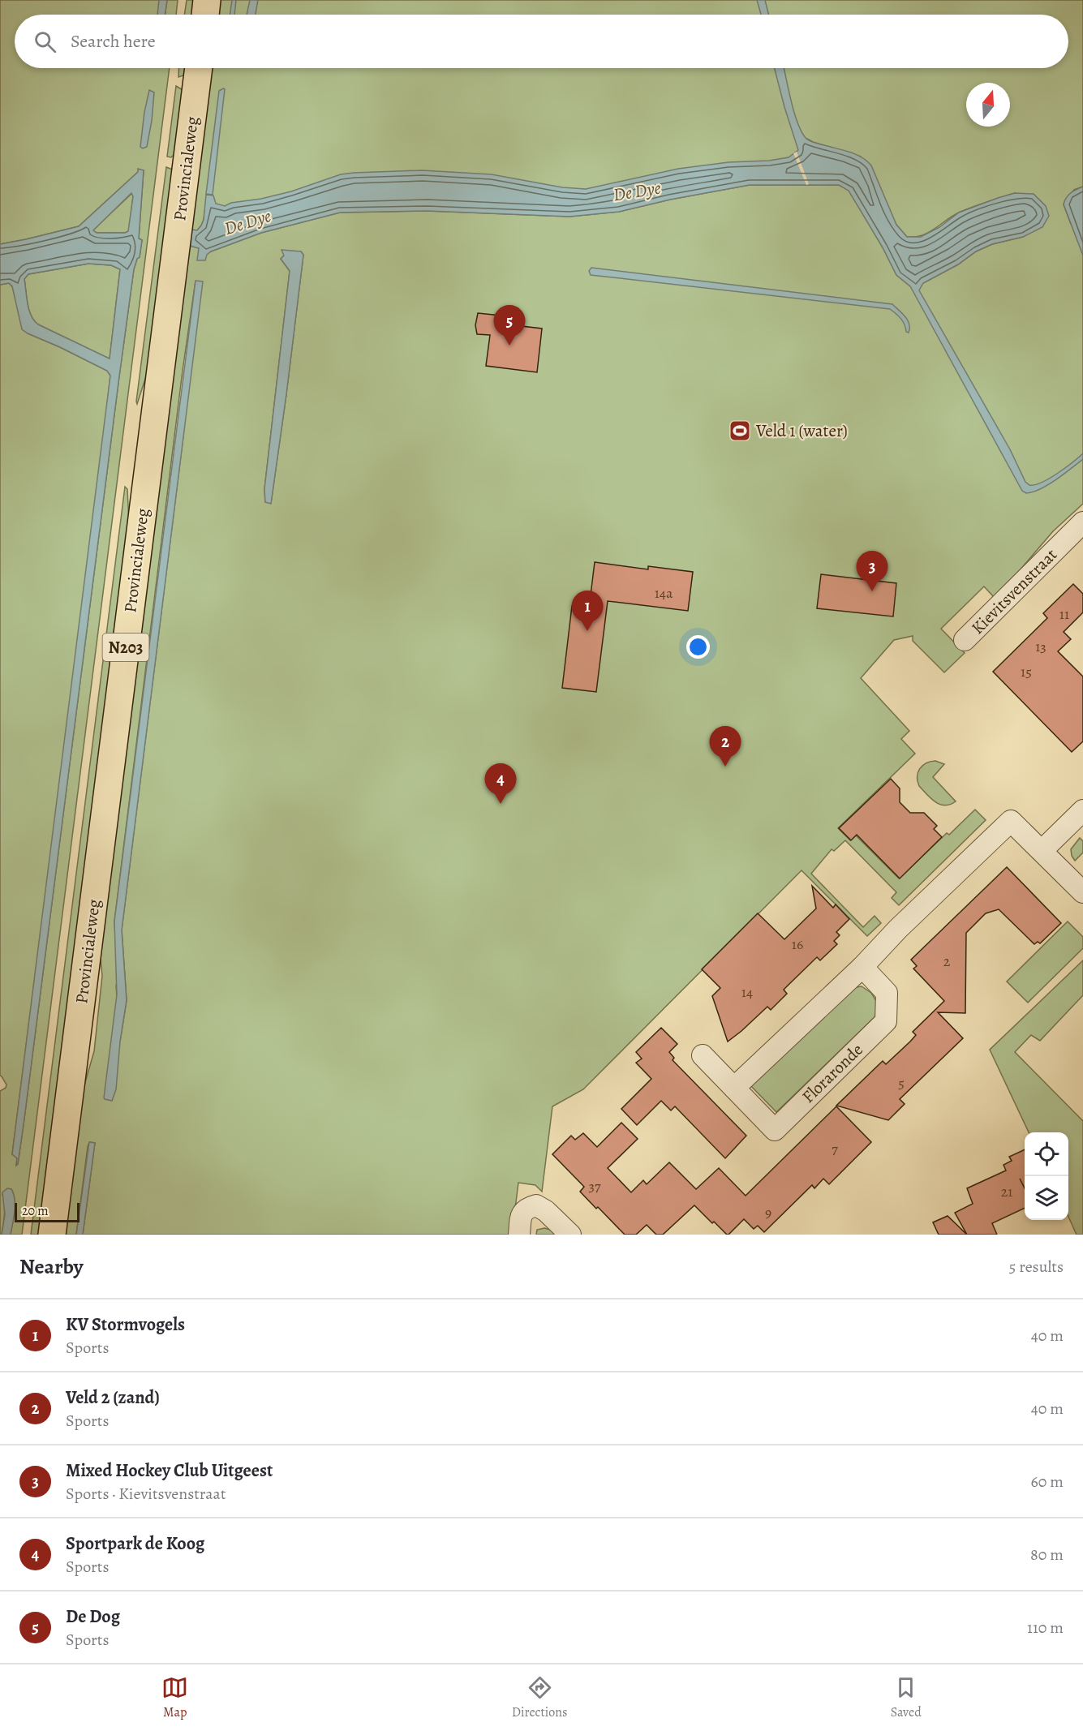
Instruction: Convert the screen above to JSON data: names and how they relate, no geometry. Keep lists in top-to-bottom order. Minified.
{"streets":{"main road":["Provincialeweg","N203"],"street":["Kievitsvenstraat","Floraronde"]},"water":["De Dye"],"places":{"sports":["Veld 1 (water)"]},"house_numbers":["14a","11","13","15","16","2","14","5","7","37","21","9"],"scale_bar":"20 m","north":"top","page":{"search":"Search here","pins":["5","3","1","2","4"],"scale":"20 m","heading":["Nearby","5 results"],"list":[{"mark":"1","name":"KV Stormvogels","note":"Sports","value":"40 m"},{"mark":"2","name":"Veld 2 (zand)","note":"Sports","value":"40 m"},{"mark":"3","name":"Mixed Hockey Club Uitgeest","note":"Sports · Kievitsvenstraat","value":"60 m"},{"mark":"4","name":"Sportpark de Koog","note":"Sports","value":"80 m"},{"mark":"5","name":"De Dog","note":"Sports","value":"110 m"}],"nav":["Map","Directions","Saved"]}}
